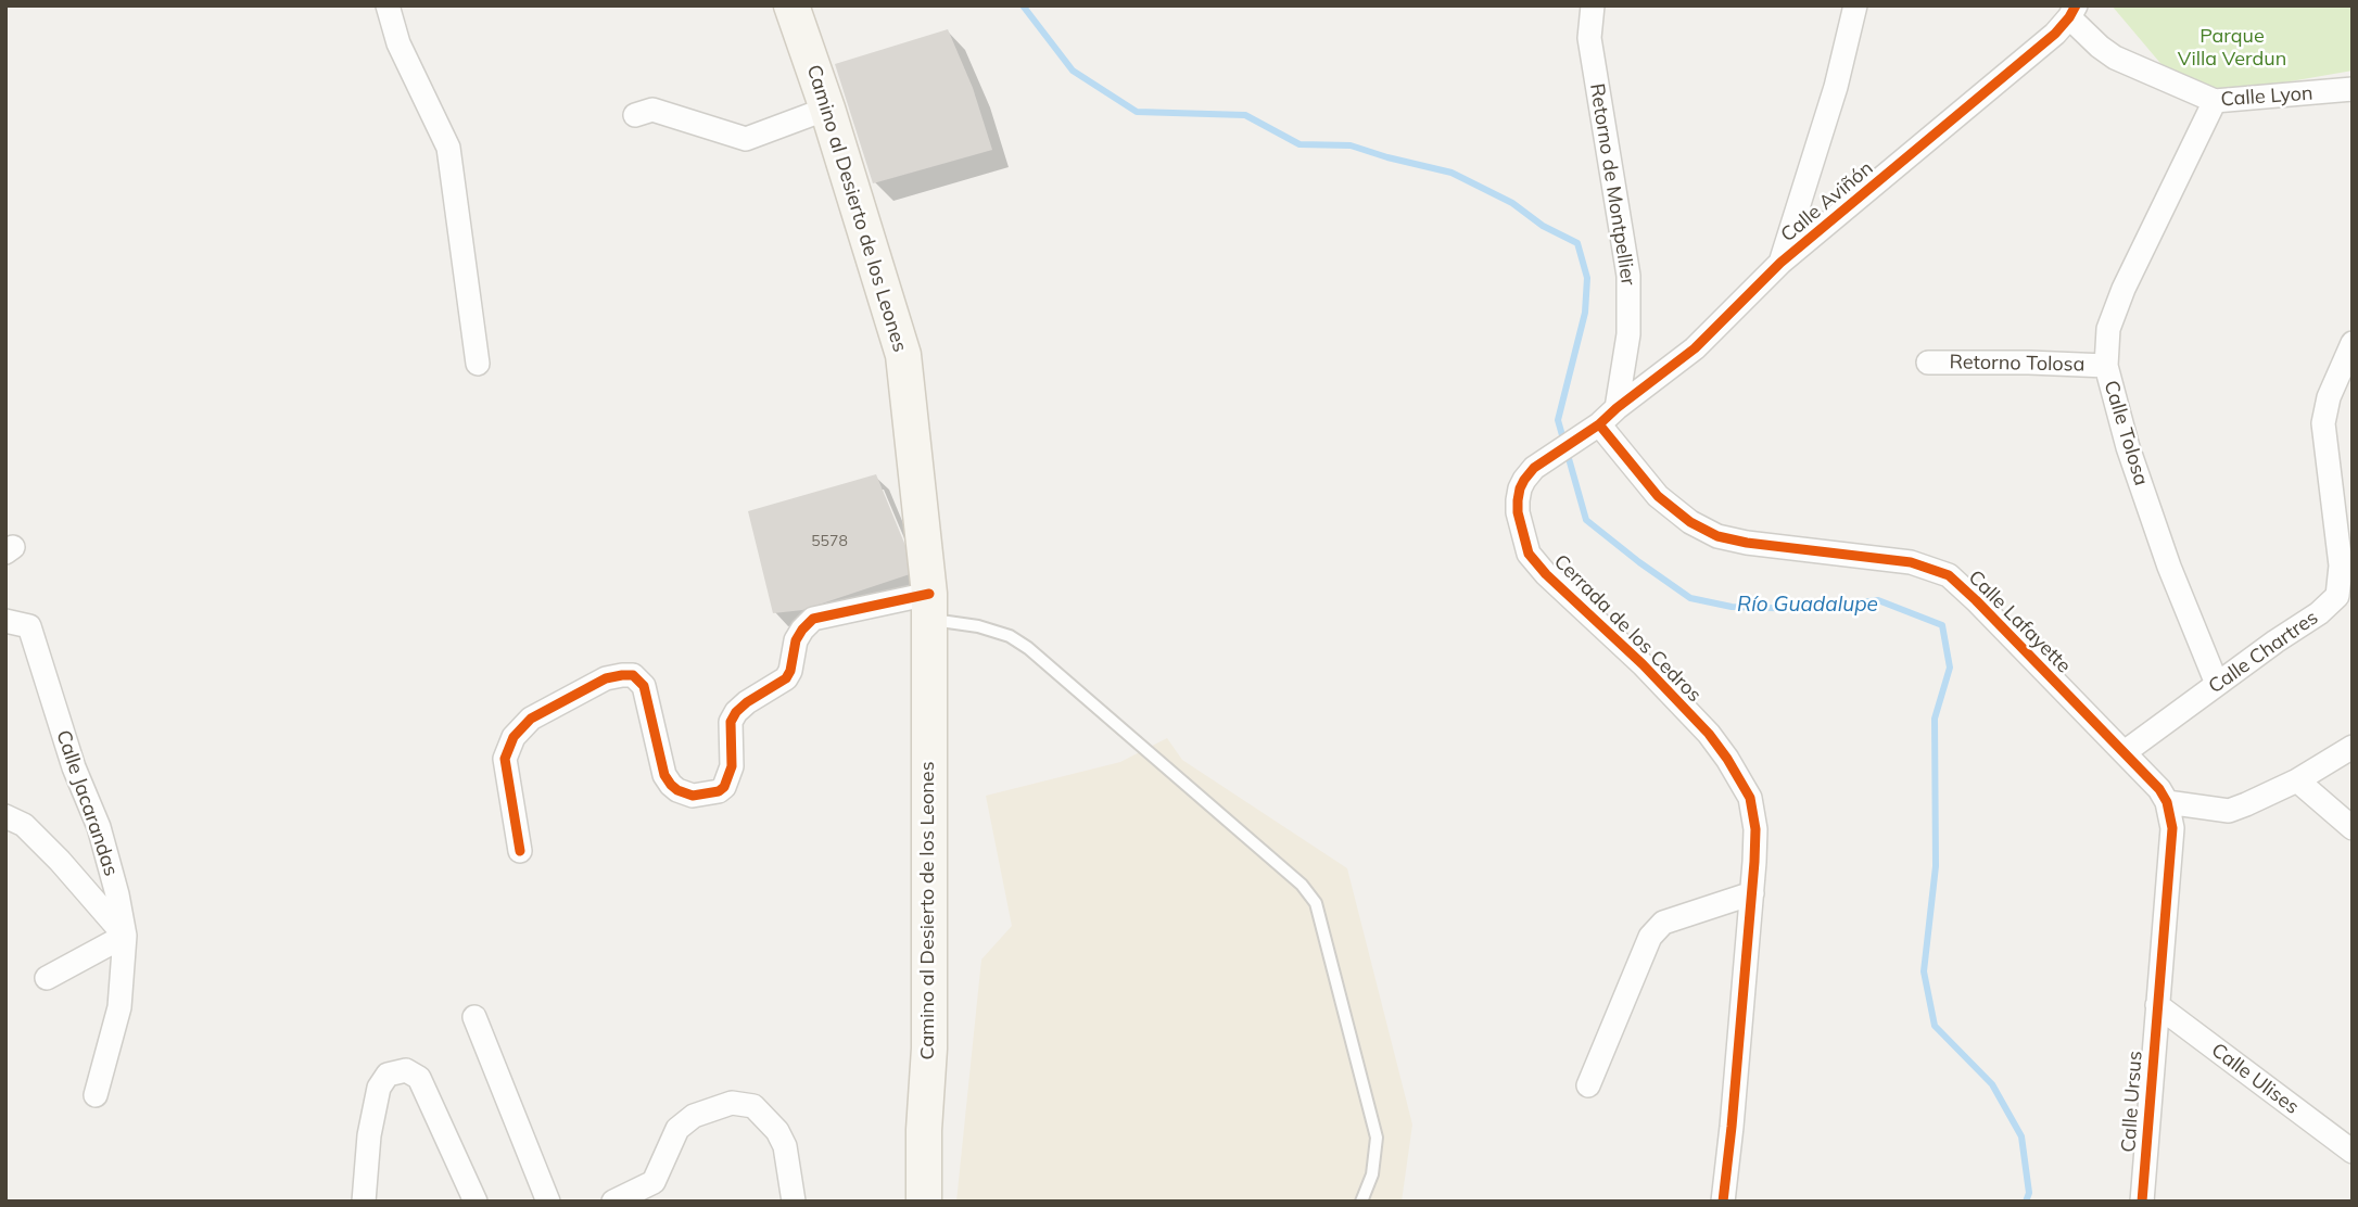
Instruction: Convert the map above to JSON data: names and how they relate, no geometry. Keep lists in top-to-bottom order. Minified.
{"streets":{"main road":["Camino al Desierto de los Leones"],"street":["Calle Lyon","Retorno de Montpellier","Calle Aviñón","Retorno Tolosa","Calle Tolosa","Calle Lafayette","Cerrada de los Cedros","Calle Chartres","Calle Jacarandas","Calle Ulises","Calle Ursus"]},"crossings":[["Calle Lyon","Calle Aviñón"],["Calle Lyon","Calle Tolosa"],["Retorno de Montpellier","Calle Aviñón"],["Retorno de Montpellier","Calle Lafayette"],["Retorno de Montpellier","Cerrada de los Cedros"],["Calle Aviñón","Calle Lafayette"],["Calle Aviñón","Cerrada de los Cedros"],["Retorno Tolosa","Calle Tolosa"],["Calle Tolosa","Calle Chartres"],["Calle Lafayette","Cerrada de los Cedros"],["Calle Lafayette","Calle Chartres"],["Calle Ulises","Calle Ursus"]],"water":["Río Guadalupe"],"parks":["Parque Villa Verdun"],"house_numbers":["5578"]}
